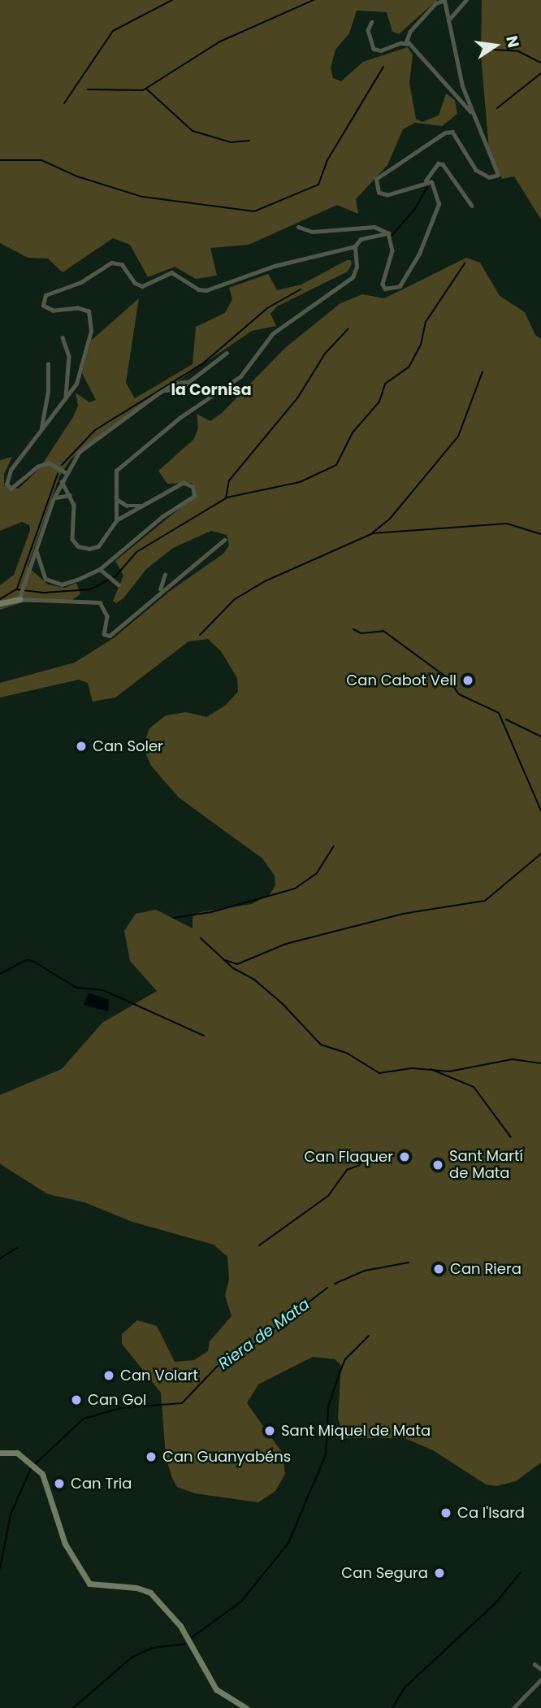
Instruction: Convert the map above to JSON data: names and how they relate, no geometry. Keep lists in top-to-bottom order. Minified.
{"districts":["la Cornisa"],"water":["Riera de Mata"],"places":["Can Cabot Vell","Can Soler","Can Flaquer","Sant Martí de Mata","Can Riera","Can Volart","Can Gol","Sant Miquel de Mata","Can Guanyabéns","Can Tria","Ca l'Isard","Can Segura"],"north":"right"}
